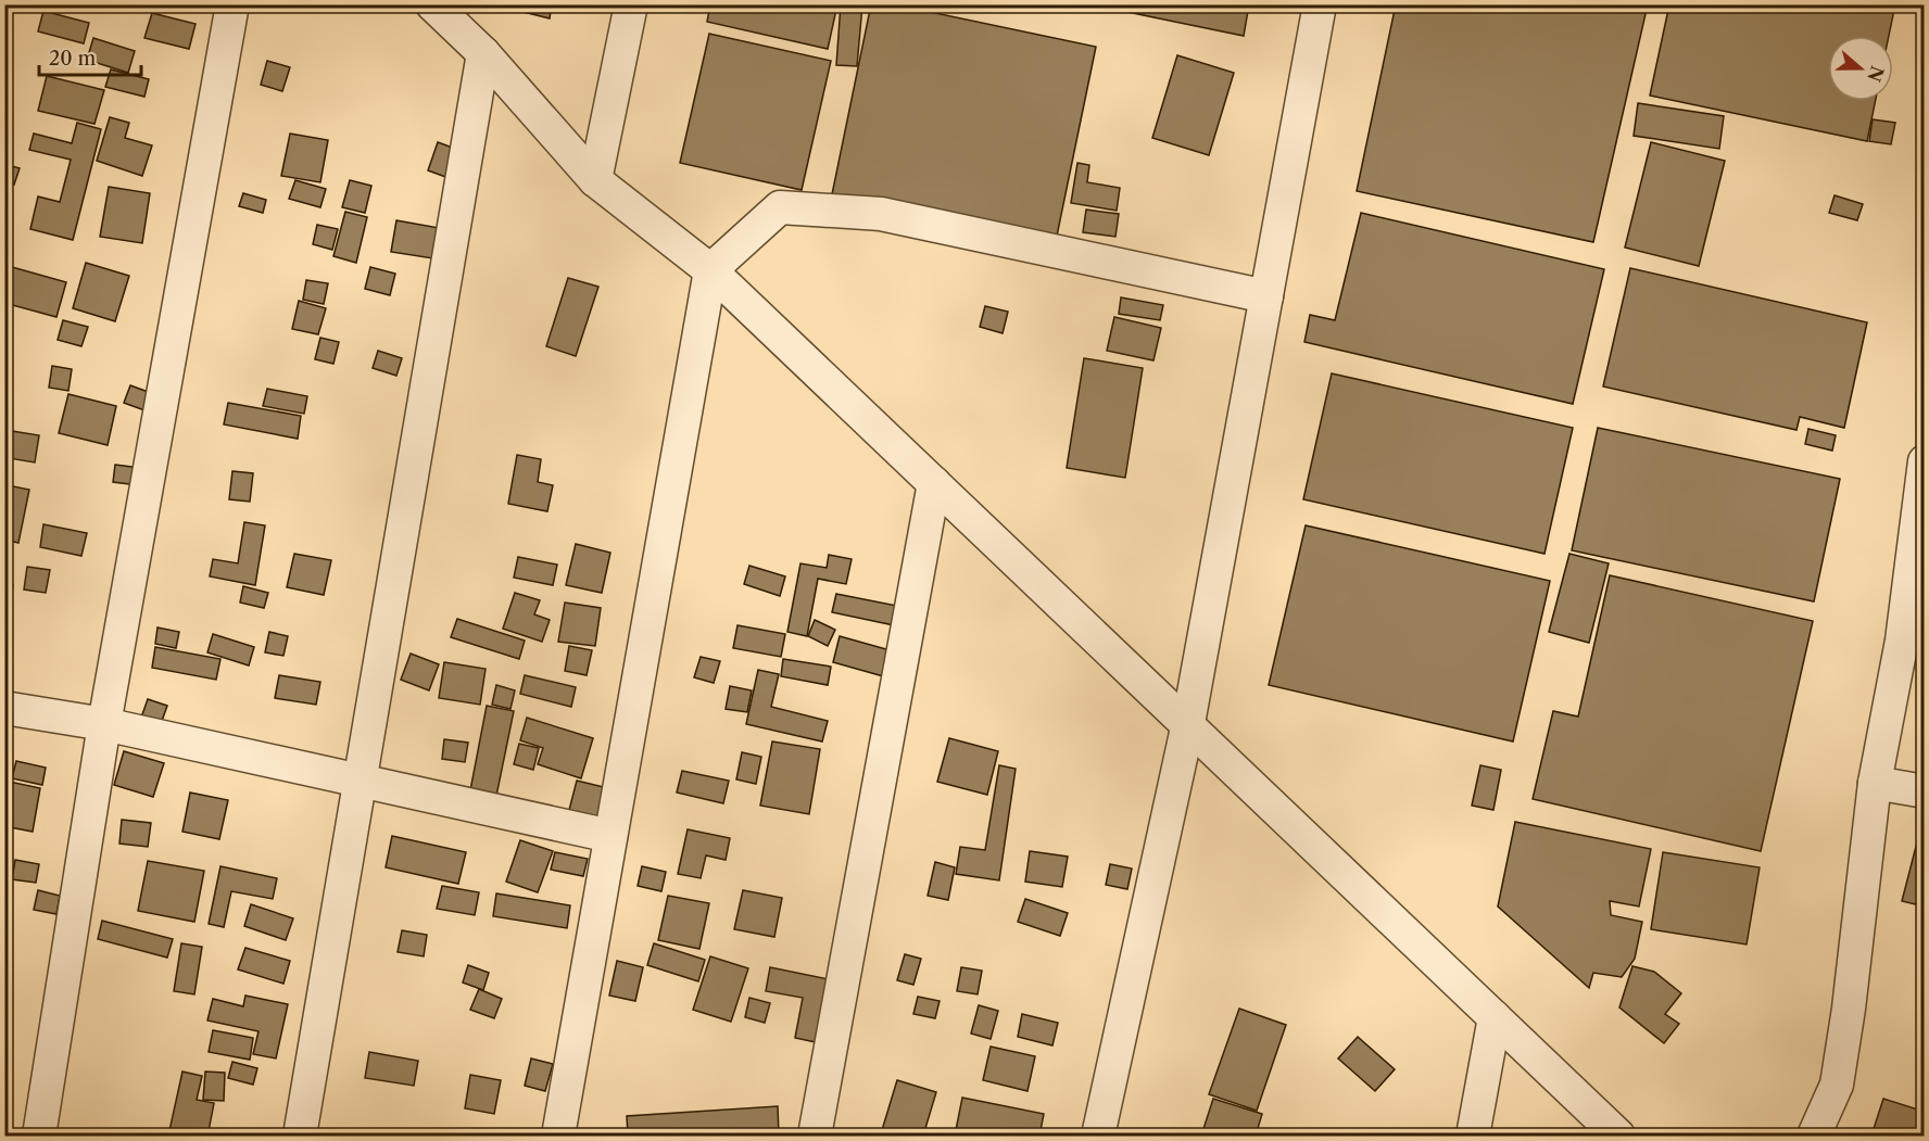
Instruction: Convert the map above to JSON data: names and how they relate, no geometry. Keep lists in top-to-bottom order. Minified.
{"scale_bar":"20 m","north":"right"}
